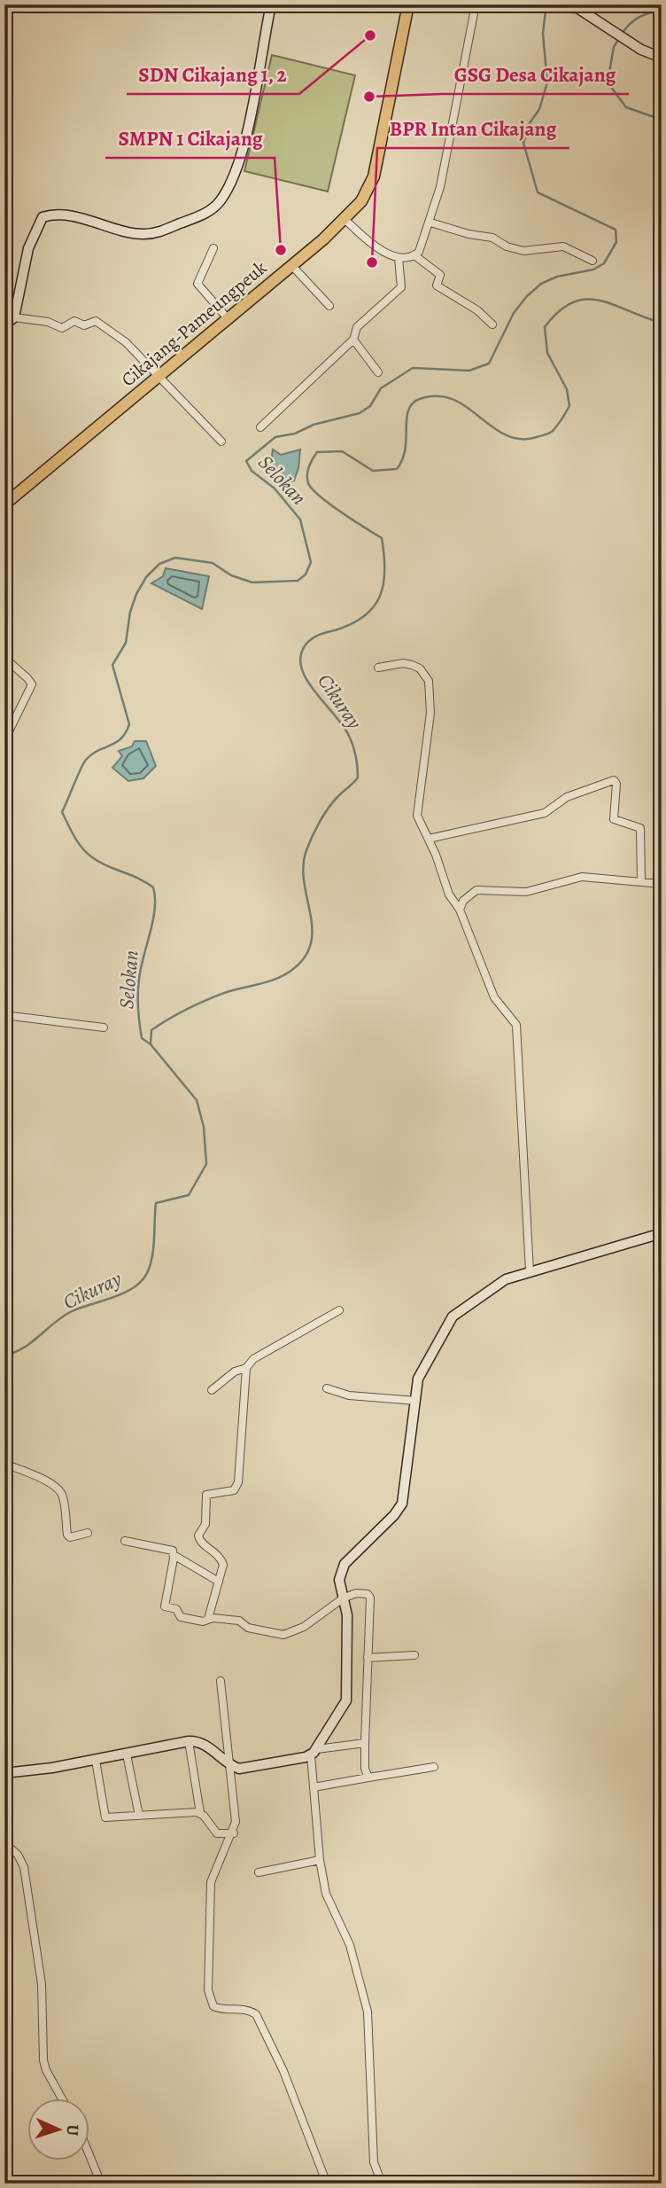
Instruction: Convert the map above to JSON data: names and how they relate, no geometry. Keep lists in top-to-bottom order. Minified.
{"streets":{"main road":["Cikajang-Pameungpeuk"]},"water":["Selokan","Cikuray"],"places":["SDN Cikajang 1, 2","GSG Desa Cikajang","SMPN 1 Cikajang","BPR Intan Cikajang"],"north":"right"}
